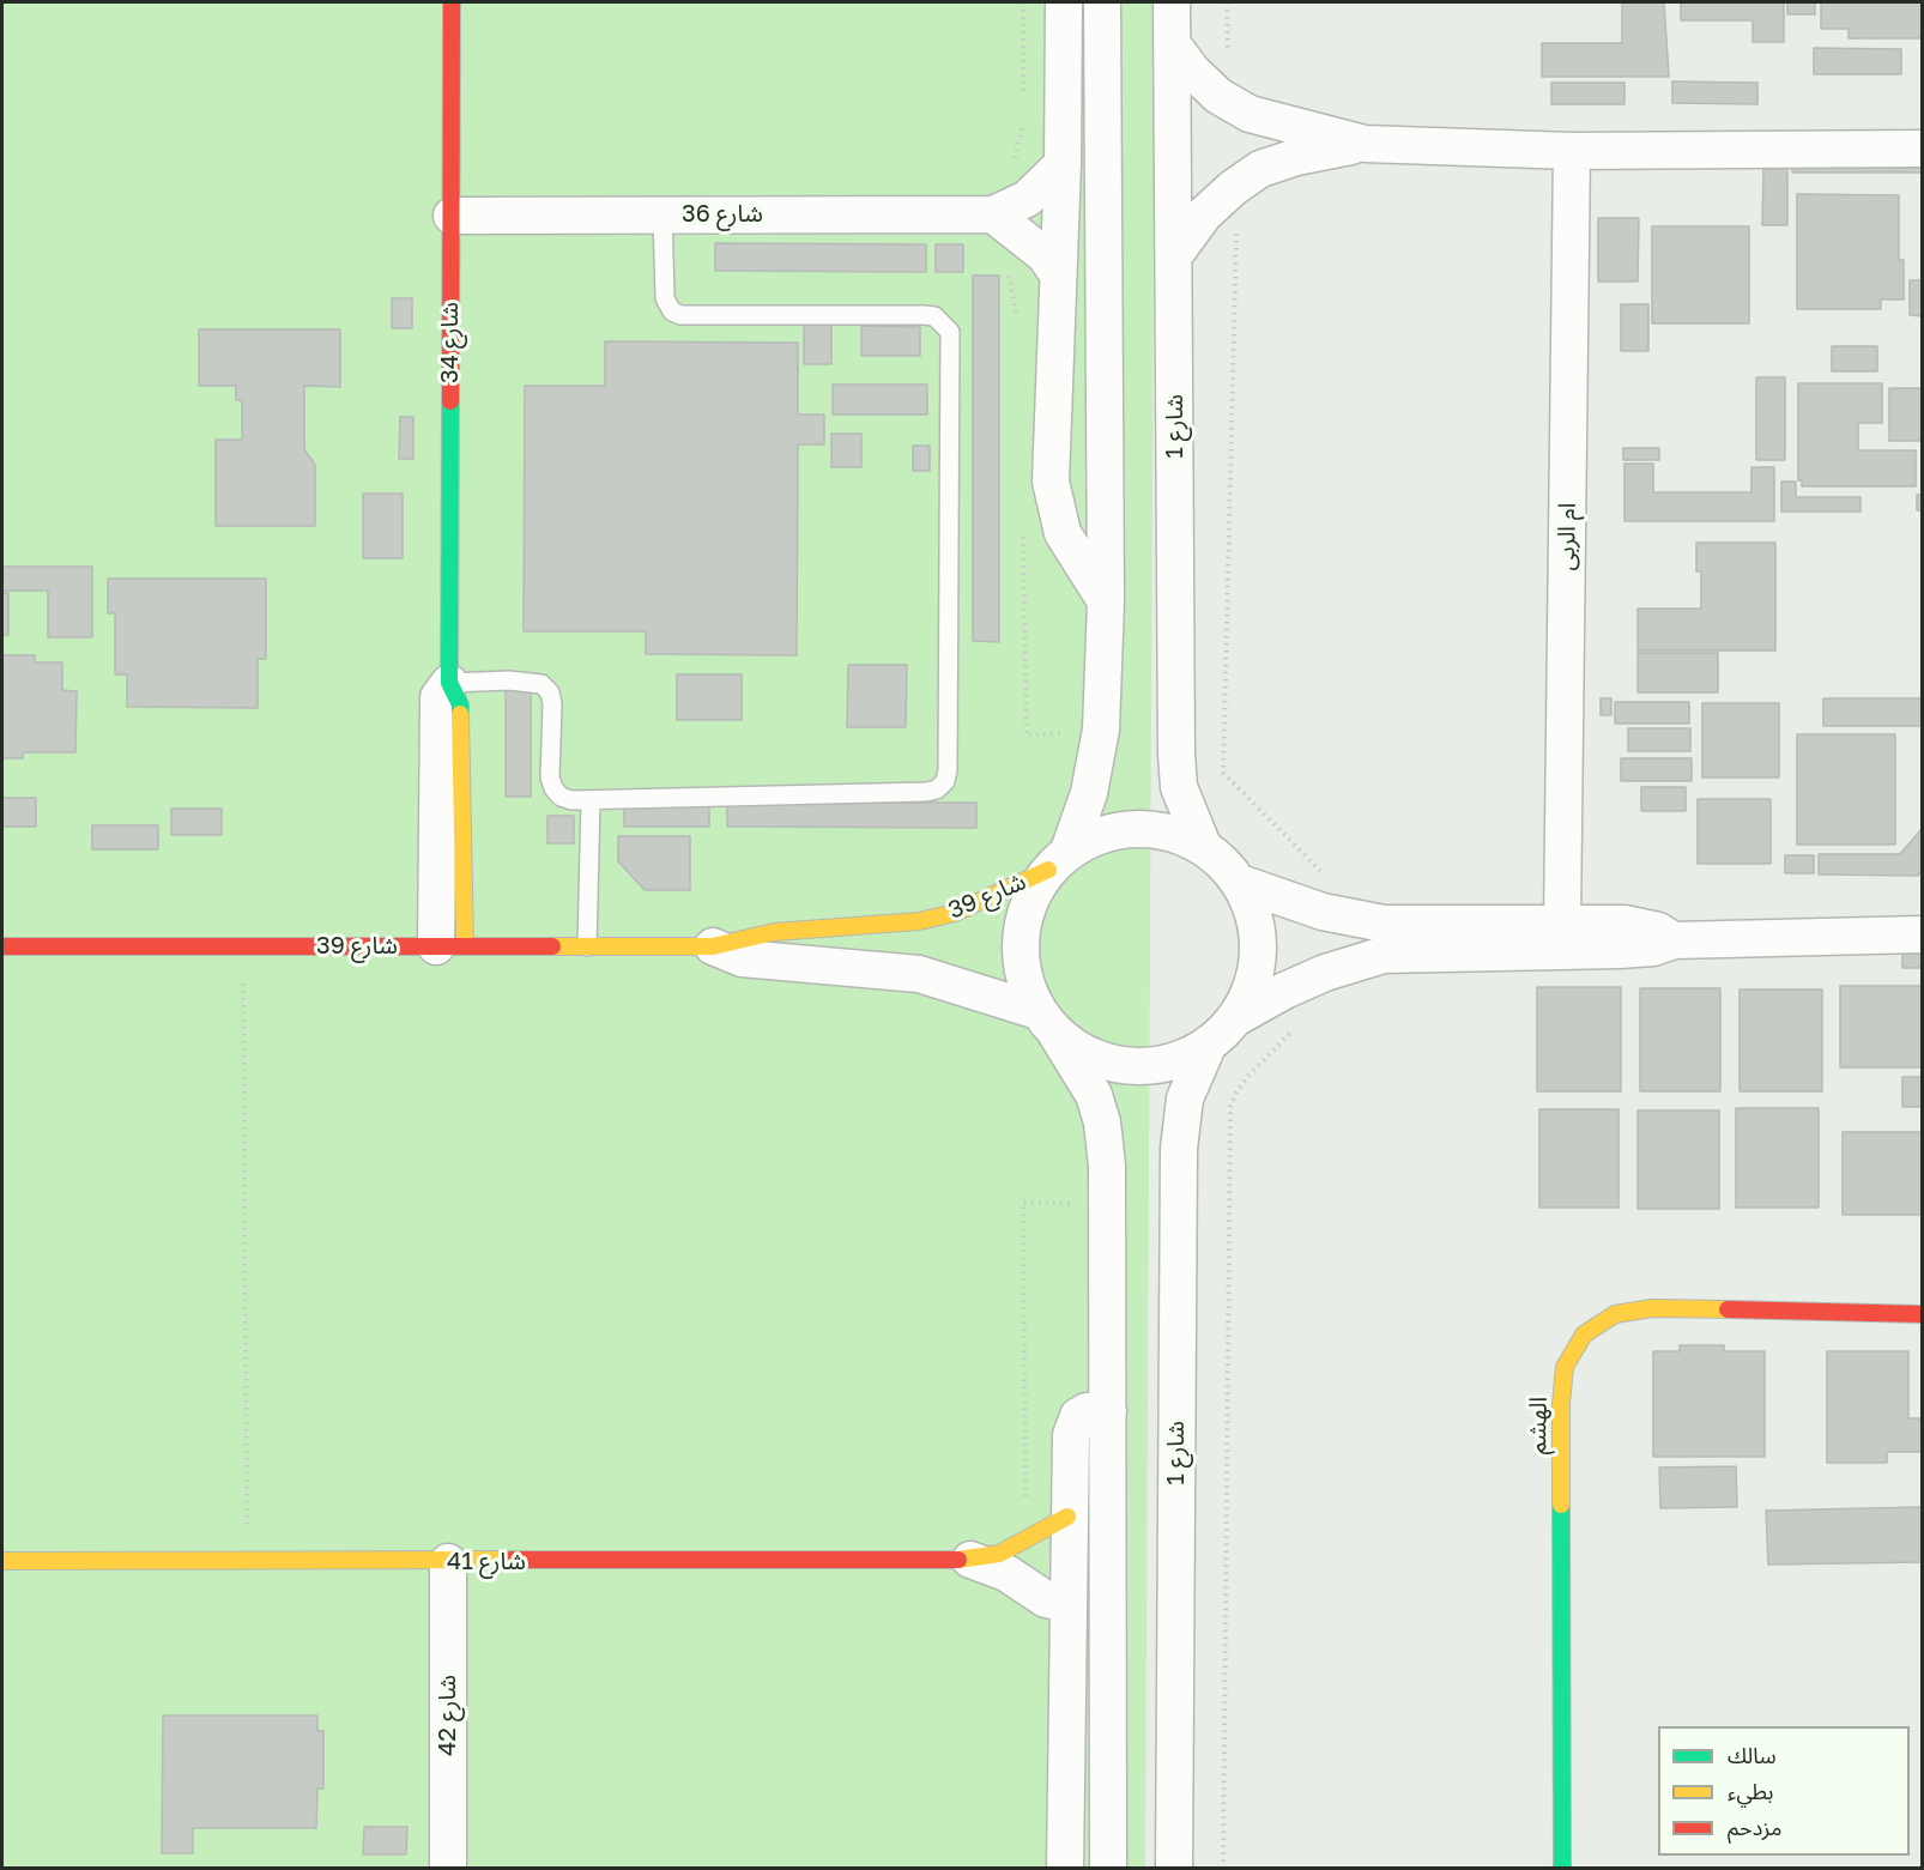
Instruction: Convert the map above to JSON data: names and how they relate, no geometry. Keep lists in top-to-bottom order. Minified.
{"streets":{"street":["شارع 36","شارع 34","شارع 1","ام الربى","شارع 39","الهشم","شارع 41","شارع 42"]},"crossings":[["شارع 36","شارع 34"],["شارع 34","شارع 39"],["شارع 1","شارع 39"],["شارع 41","شارع 42"]],"legend":["سالك","بطيء","مزدحم"]}
